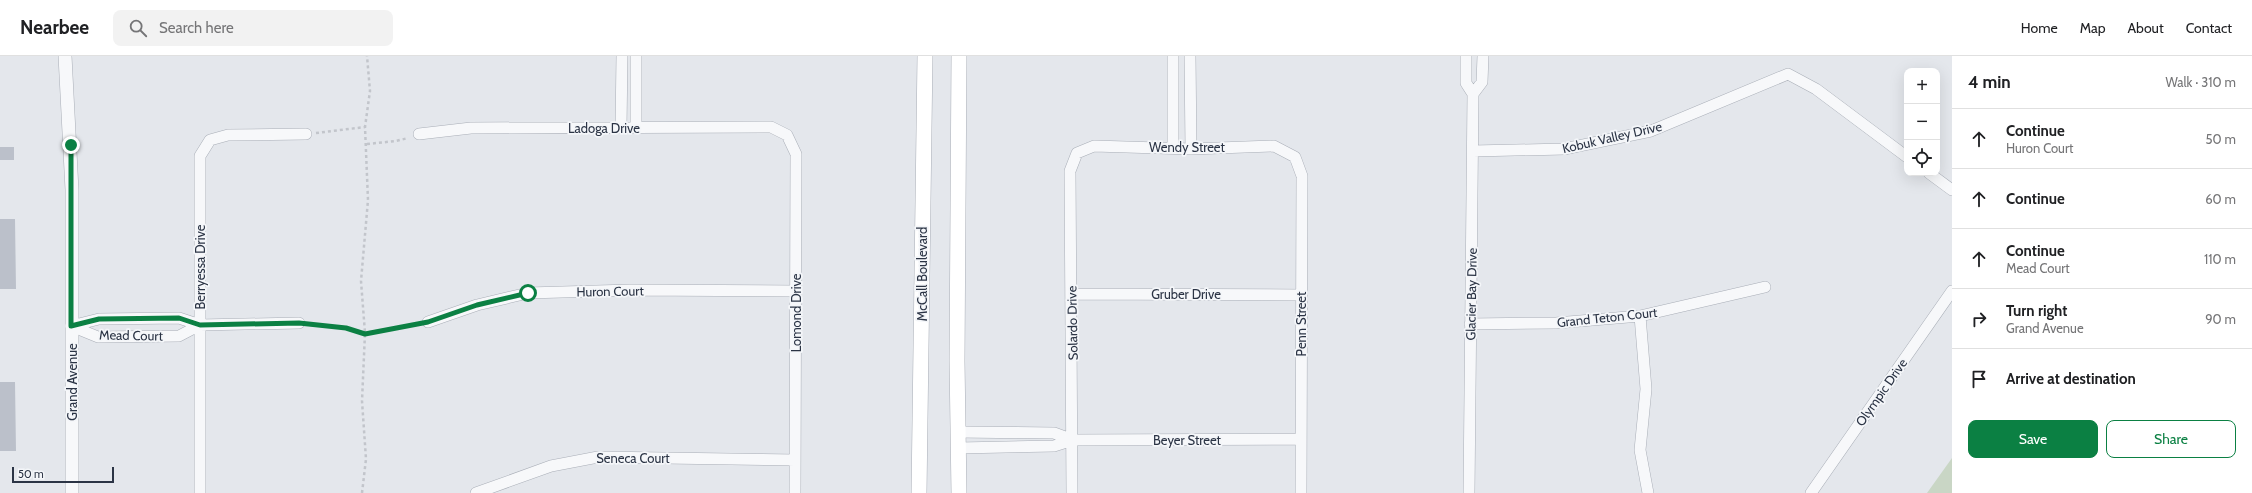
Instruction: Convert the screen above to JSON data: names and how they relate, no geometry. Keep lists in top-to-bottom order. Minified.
{"streets":{"main road":["McCall Boulevard"],"street":["Ladoga Drive","Kobuk Valley Drive","Wendy Street","Berryessa Drive","Huron Court","Gruber Drive","Glacier Bay Drive","Lomond Drive","Grand Teton Court","Solardo Drive","Penn Street","Mead Court","Grand Avenue","Olympic Drive","Beyer Street","Seneca Court"]},"crossings":[["Ladoga Drive","Lomond Drive"],["Kobuk Valley Drive","Glacier Bay Drive"],["Wendy Street","Solardo Drive"],["Wendy Street","Penn Street"],["Berryessa Drive","Mead Court"],["Huron Court","Lomond Drive"],["Gruber Drive","Solardo Drive"],["Gruber Drive","Penn Street"],["Glacier Bay Drive","Grand Teton Court"],["Lomond Drive","Seneca Court"],["Solardo Drive","Beyer Street"],["Penn Street","Beyer Street"],["Mead Court","Grand Avenue"]],"scale_bar":"50 m","page":{"header":"Nearbee","search":"Search here","nav":["Home","Map","About","Contact"],"heading":["4 min","Walk · 310 m"],"map_buttons":["+","−"],"list":[["Continue","Huron Court","50 m"],["Continue","60 m"],["Continue","Mead Court","110 m"],["Turn right","Grand Avenue","90 m"],"Arrive at destination"],"buttons":["Save","Share"],"scale":"50 m"}}
